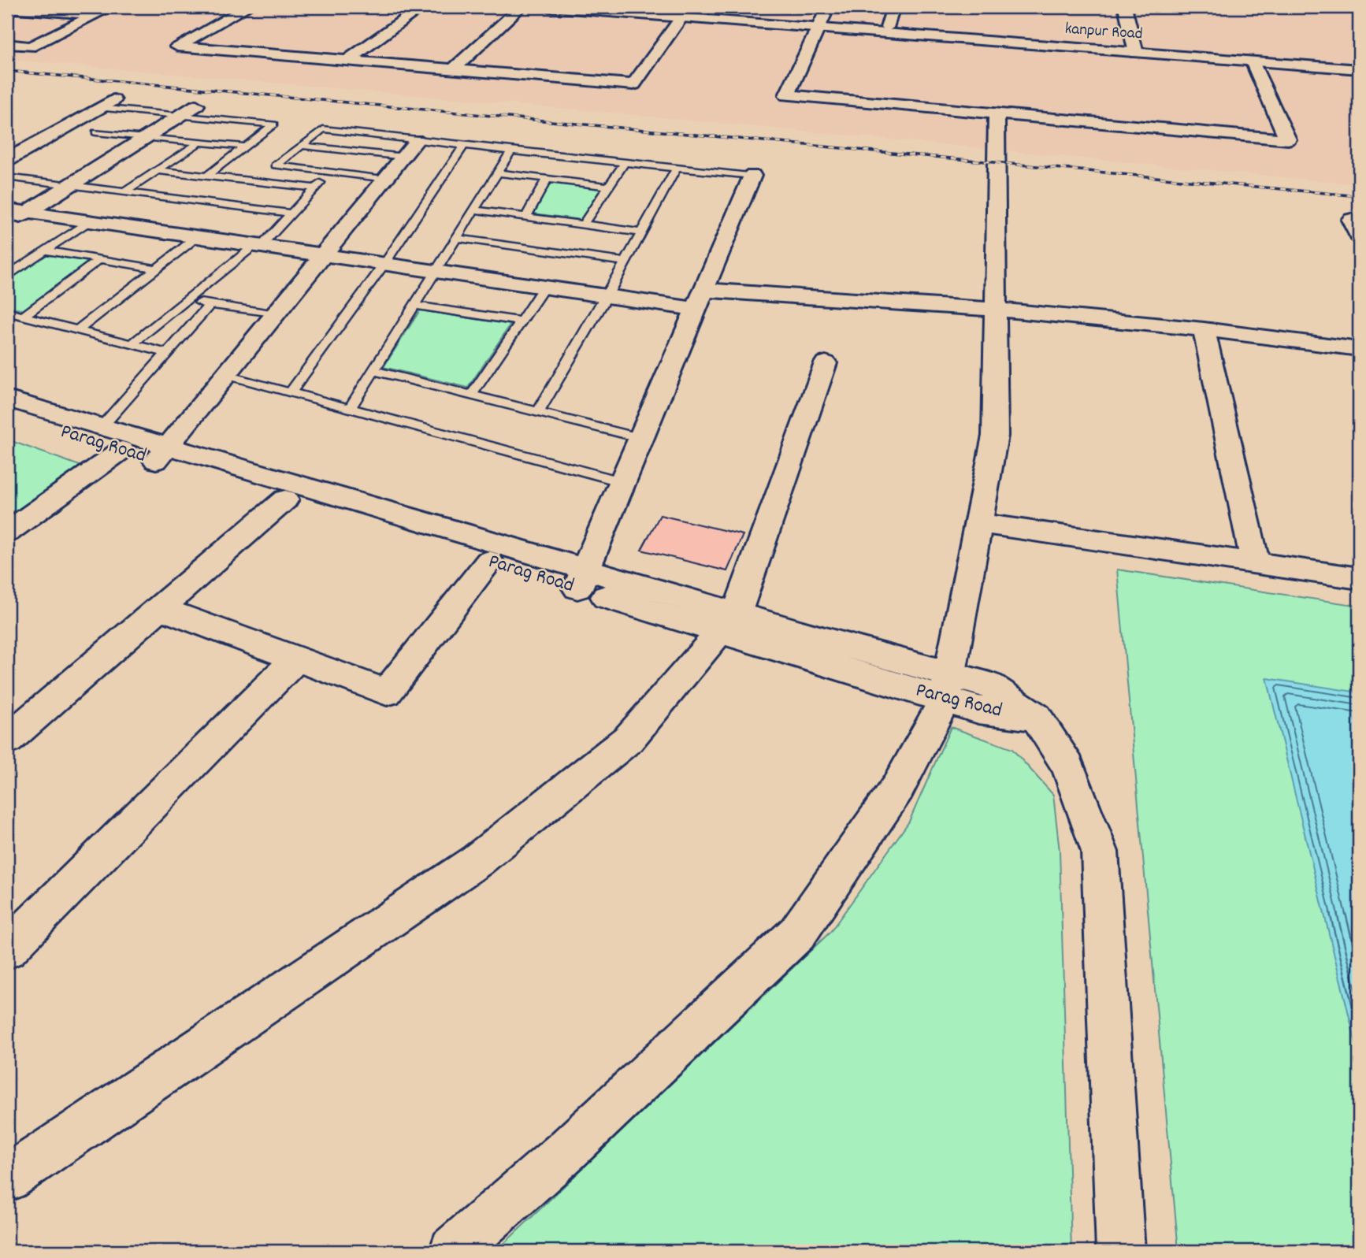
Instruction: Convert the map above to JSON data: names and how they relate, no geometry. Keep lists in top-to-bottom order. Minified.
{"streets":{"street":["kanpur Road","Parag Road"]}}
